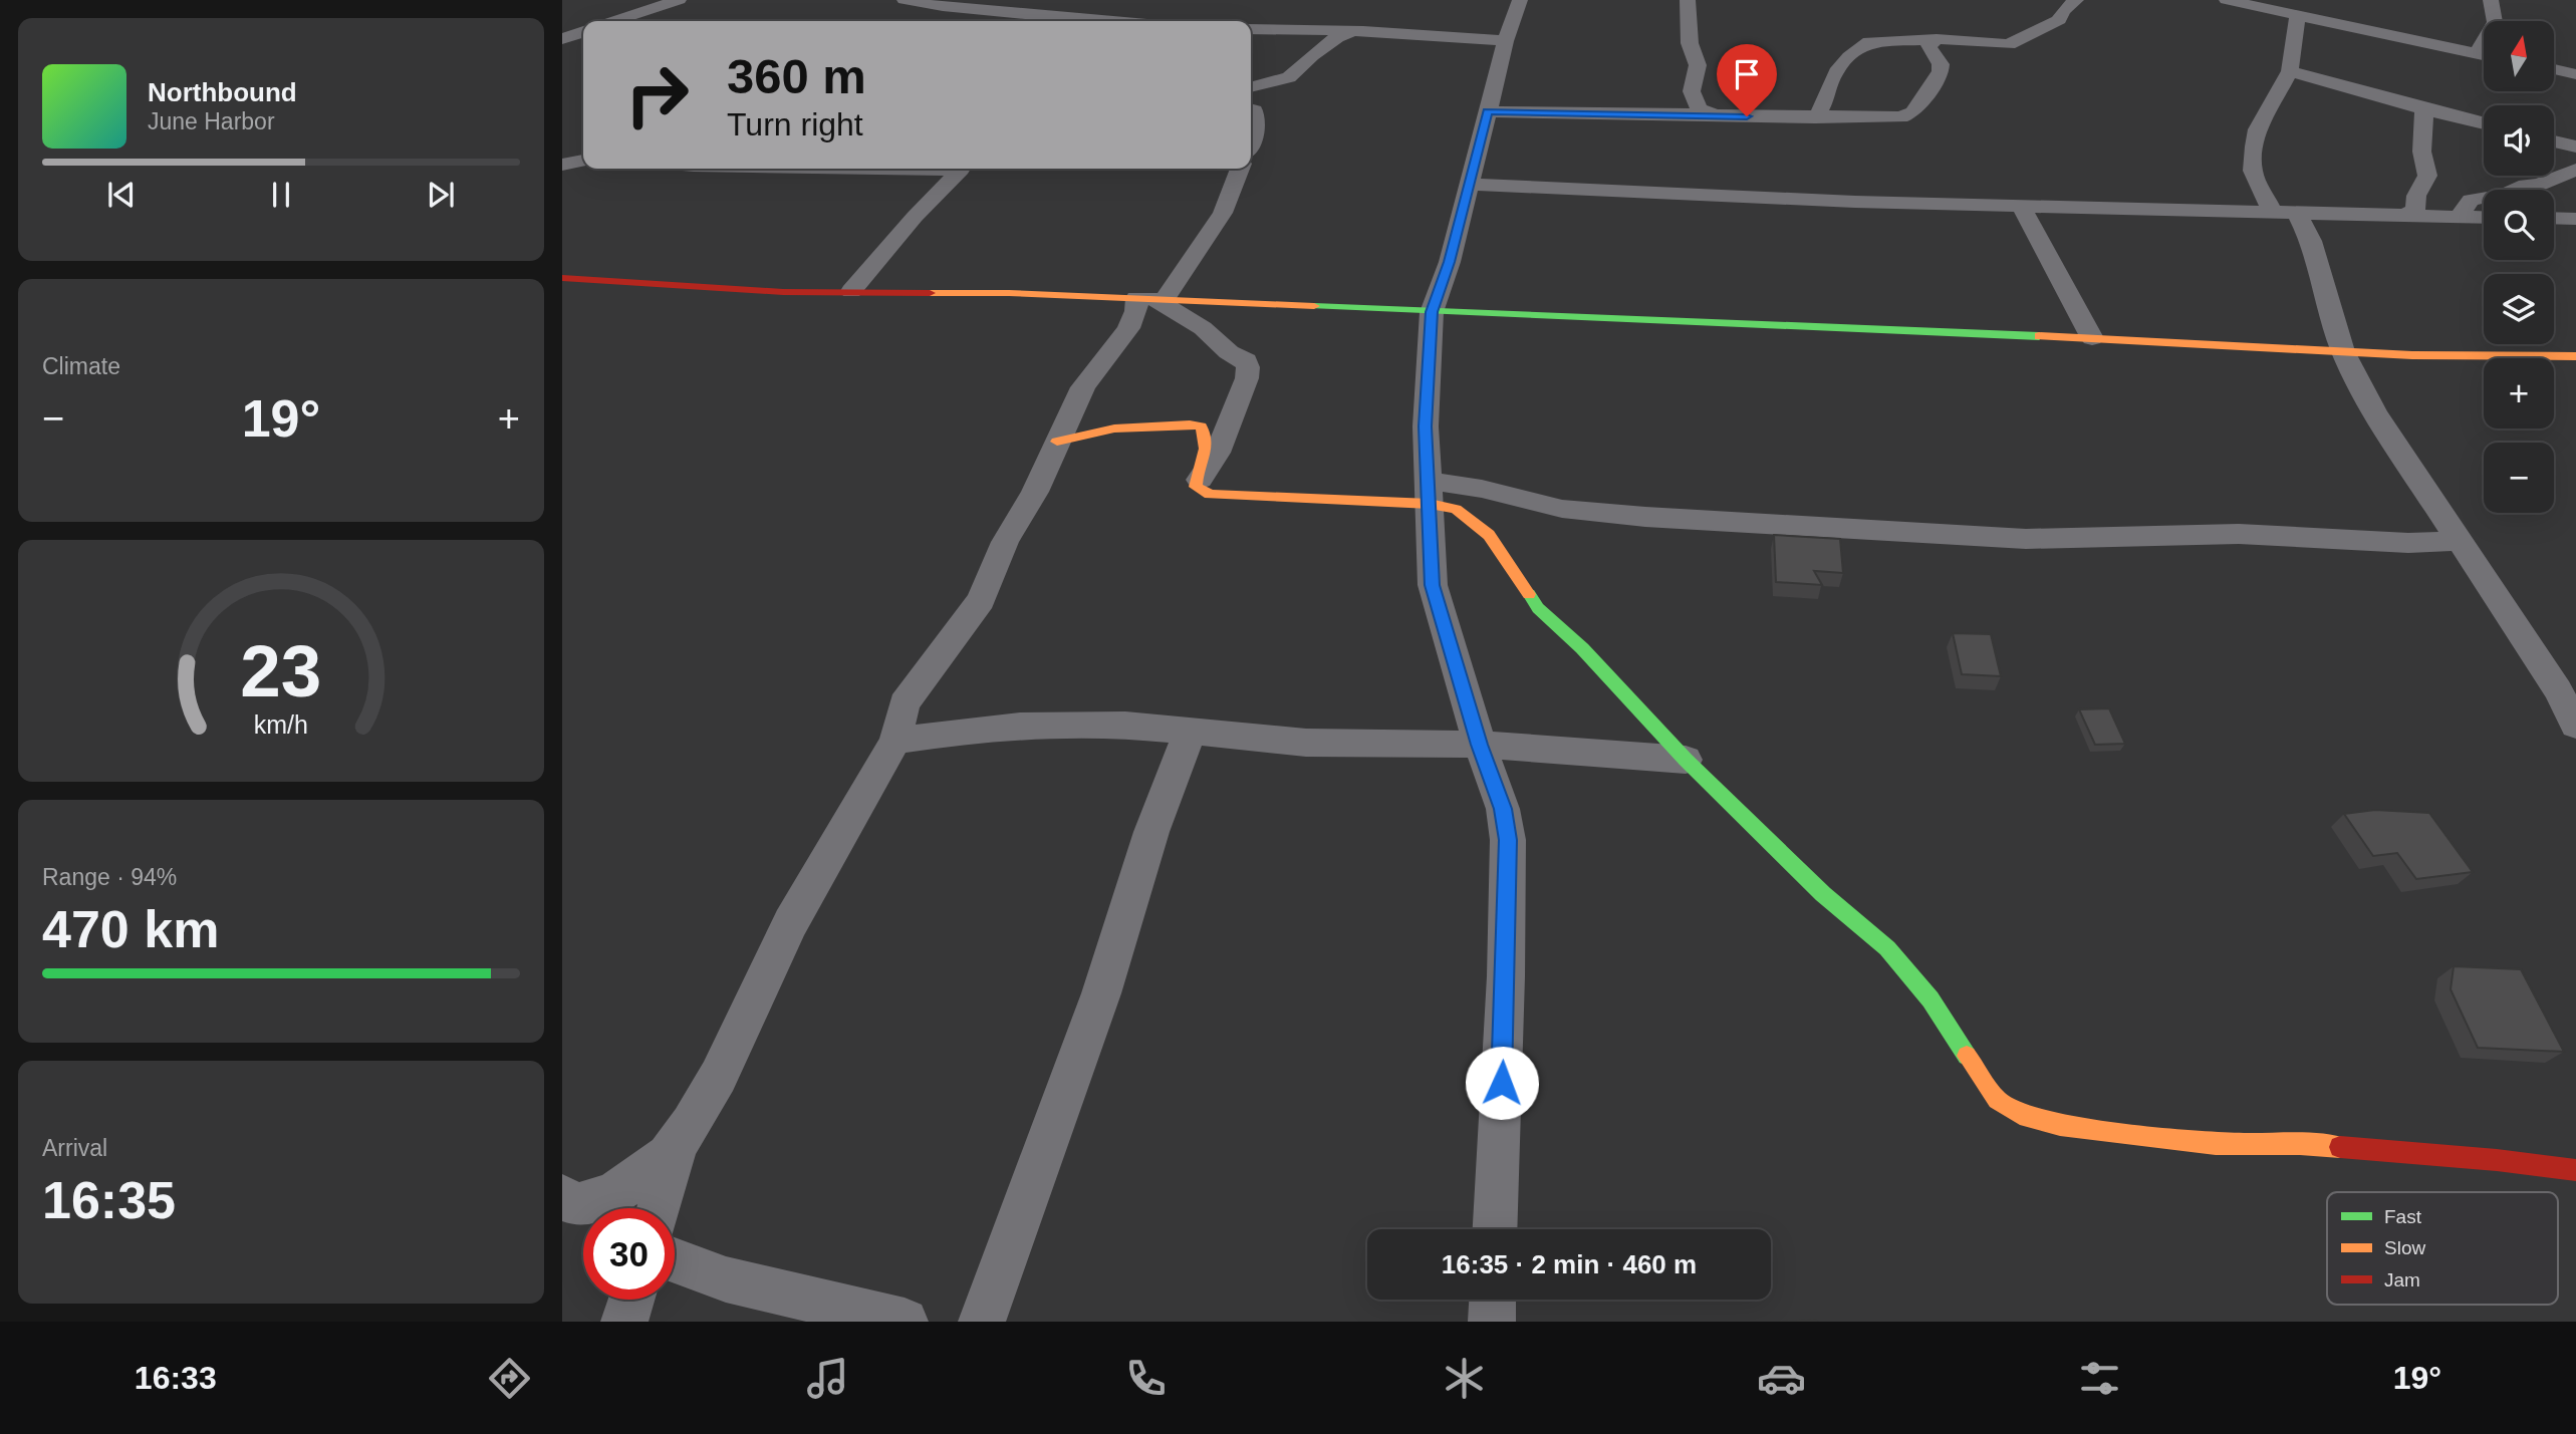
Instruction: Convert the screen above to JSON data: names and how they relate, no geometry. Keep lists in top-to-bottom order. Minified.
{"legend":["Fast","Slow","Jam"],"north":"top","page":{"map_buttons":["+","−"],"turn":["360 m","Turn right"],"song":["Northbound","June Harbor"],"tile":["Climate",["Range · 94%","470 km"],["Arrival","16:35"]],"heat":["−","19°","+"],"limit":"30","trip":"16:35 · 2 min · 460 m","tabs":["16:33","19°"],"gauge":["23","km/h"]}}
